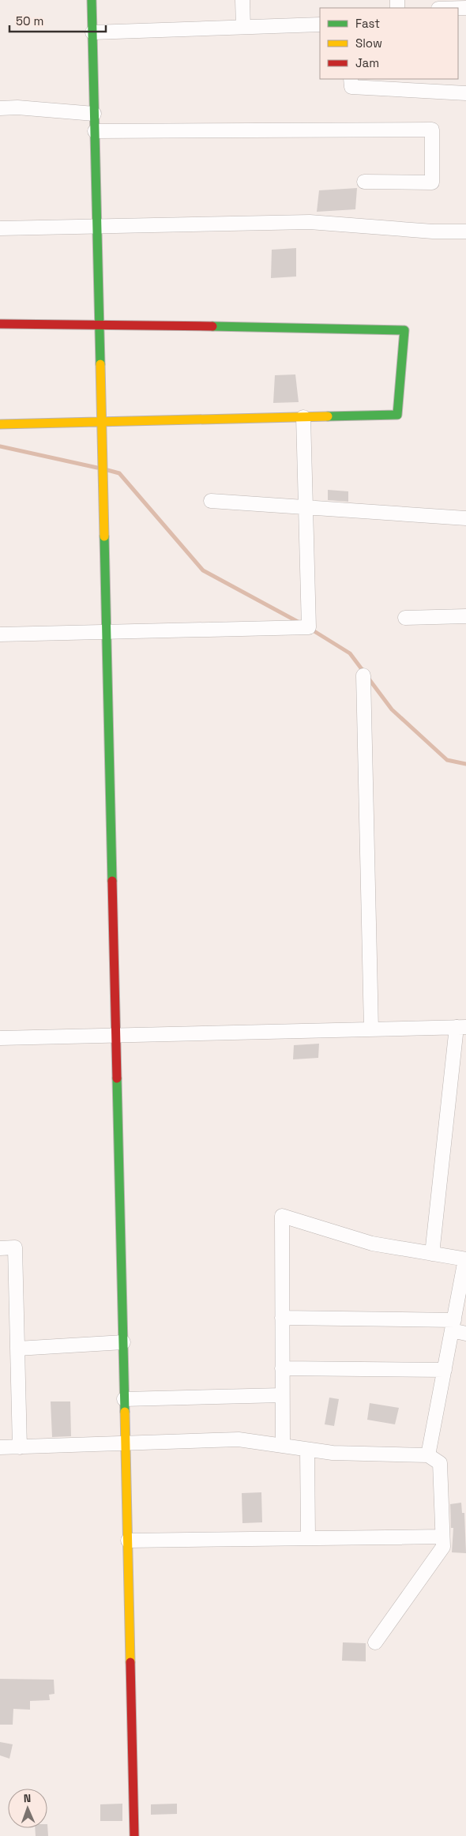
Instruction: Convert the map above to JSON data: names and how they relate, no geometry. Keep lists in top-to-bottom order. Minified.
{"legend":["Fast","Slow","Jam"],"scale_bar":"50 m","north":"top"}
